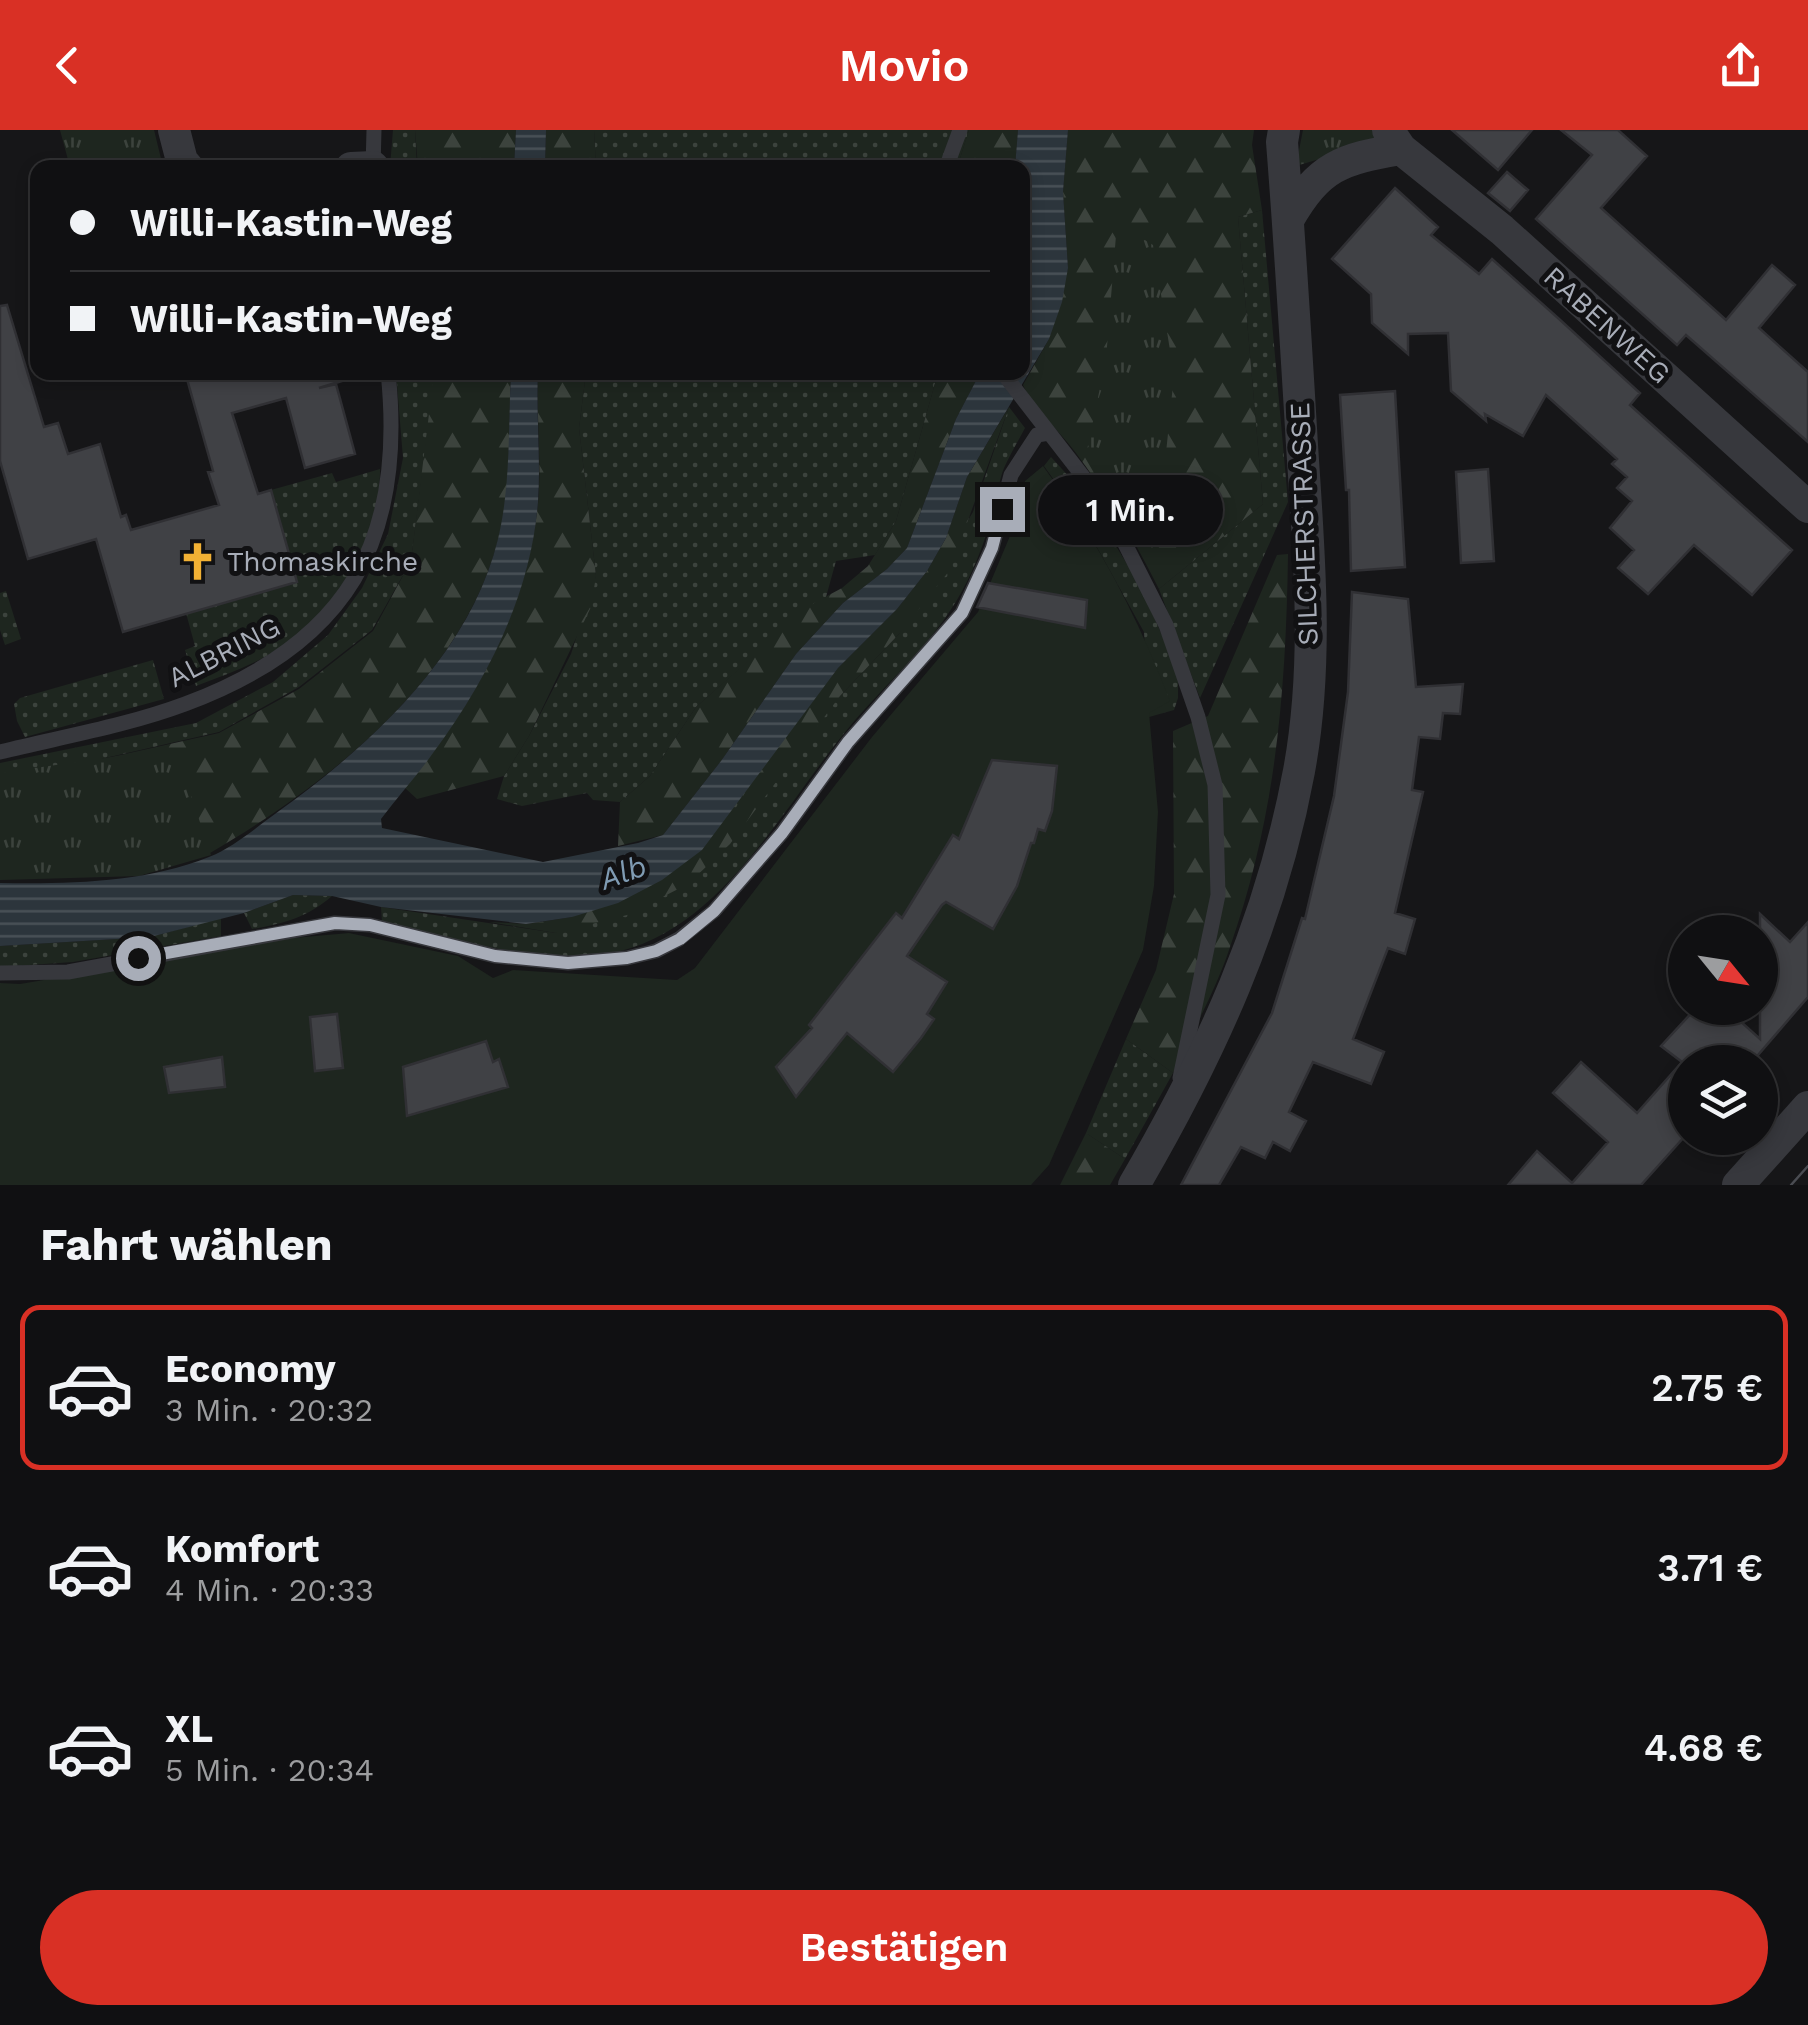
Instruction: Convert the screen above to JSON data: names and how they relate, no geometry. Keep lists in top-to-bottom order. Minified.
{"streets":{"street":["RABENWEG","SILCHERSTRASSE"],"lane":["ALBRING"]},"crossings":[["RABENWEG","SILCHERSTRASSE"]],"water":["Alb"],"places":{"church":["Thomaskirche"]},"north":"bottom right","page":{"header":"Movio","banner":["Willi-Kastin-Weg","Willi-Kastin-Weg"],"bubble":"1 Min.","heading":"Fahrt wählen","list":[{"name":"Economy","note":"3 Min. · 20:32","value":"2.75 €"},{"name":"Komfort","note":"4 Min. · 20:33","value":"3.71 €"},{"name":"XL","note":"5 Min. · 20:34","value":"4.68 €"}],"buttons":"Bestätigen"}}
